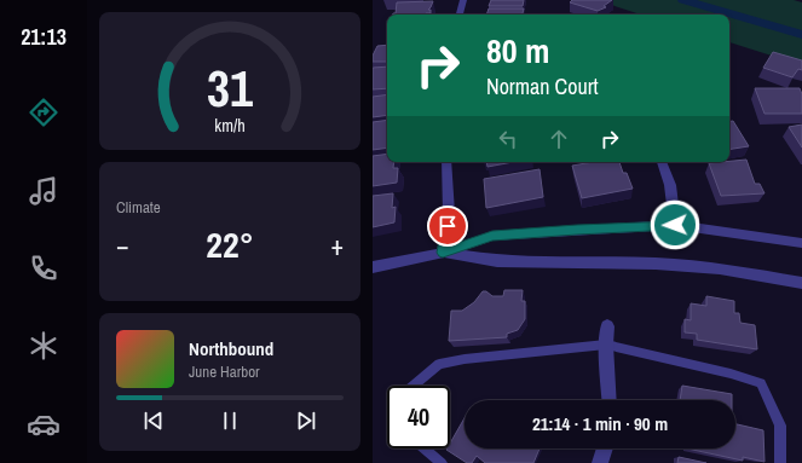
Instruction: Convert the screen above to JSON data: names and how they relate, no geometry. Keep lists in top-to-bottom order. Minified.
{"page":{"tabs":"21:13","turn":["80 m","Norman Court"],"tile":"Climate","heat":["−","22°","+"],"song":["Northbound","June Harbor"],"limit":"40","trip":"21:14 · 1 min · 90 m","gauge":["31","km/h"]}}
